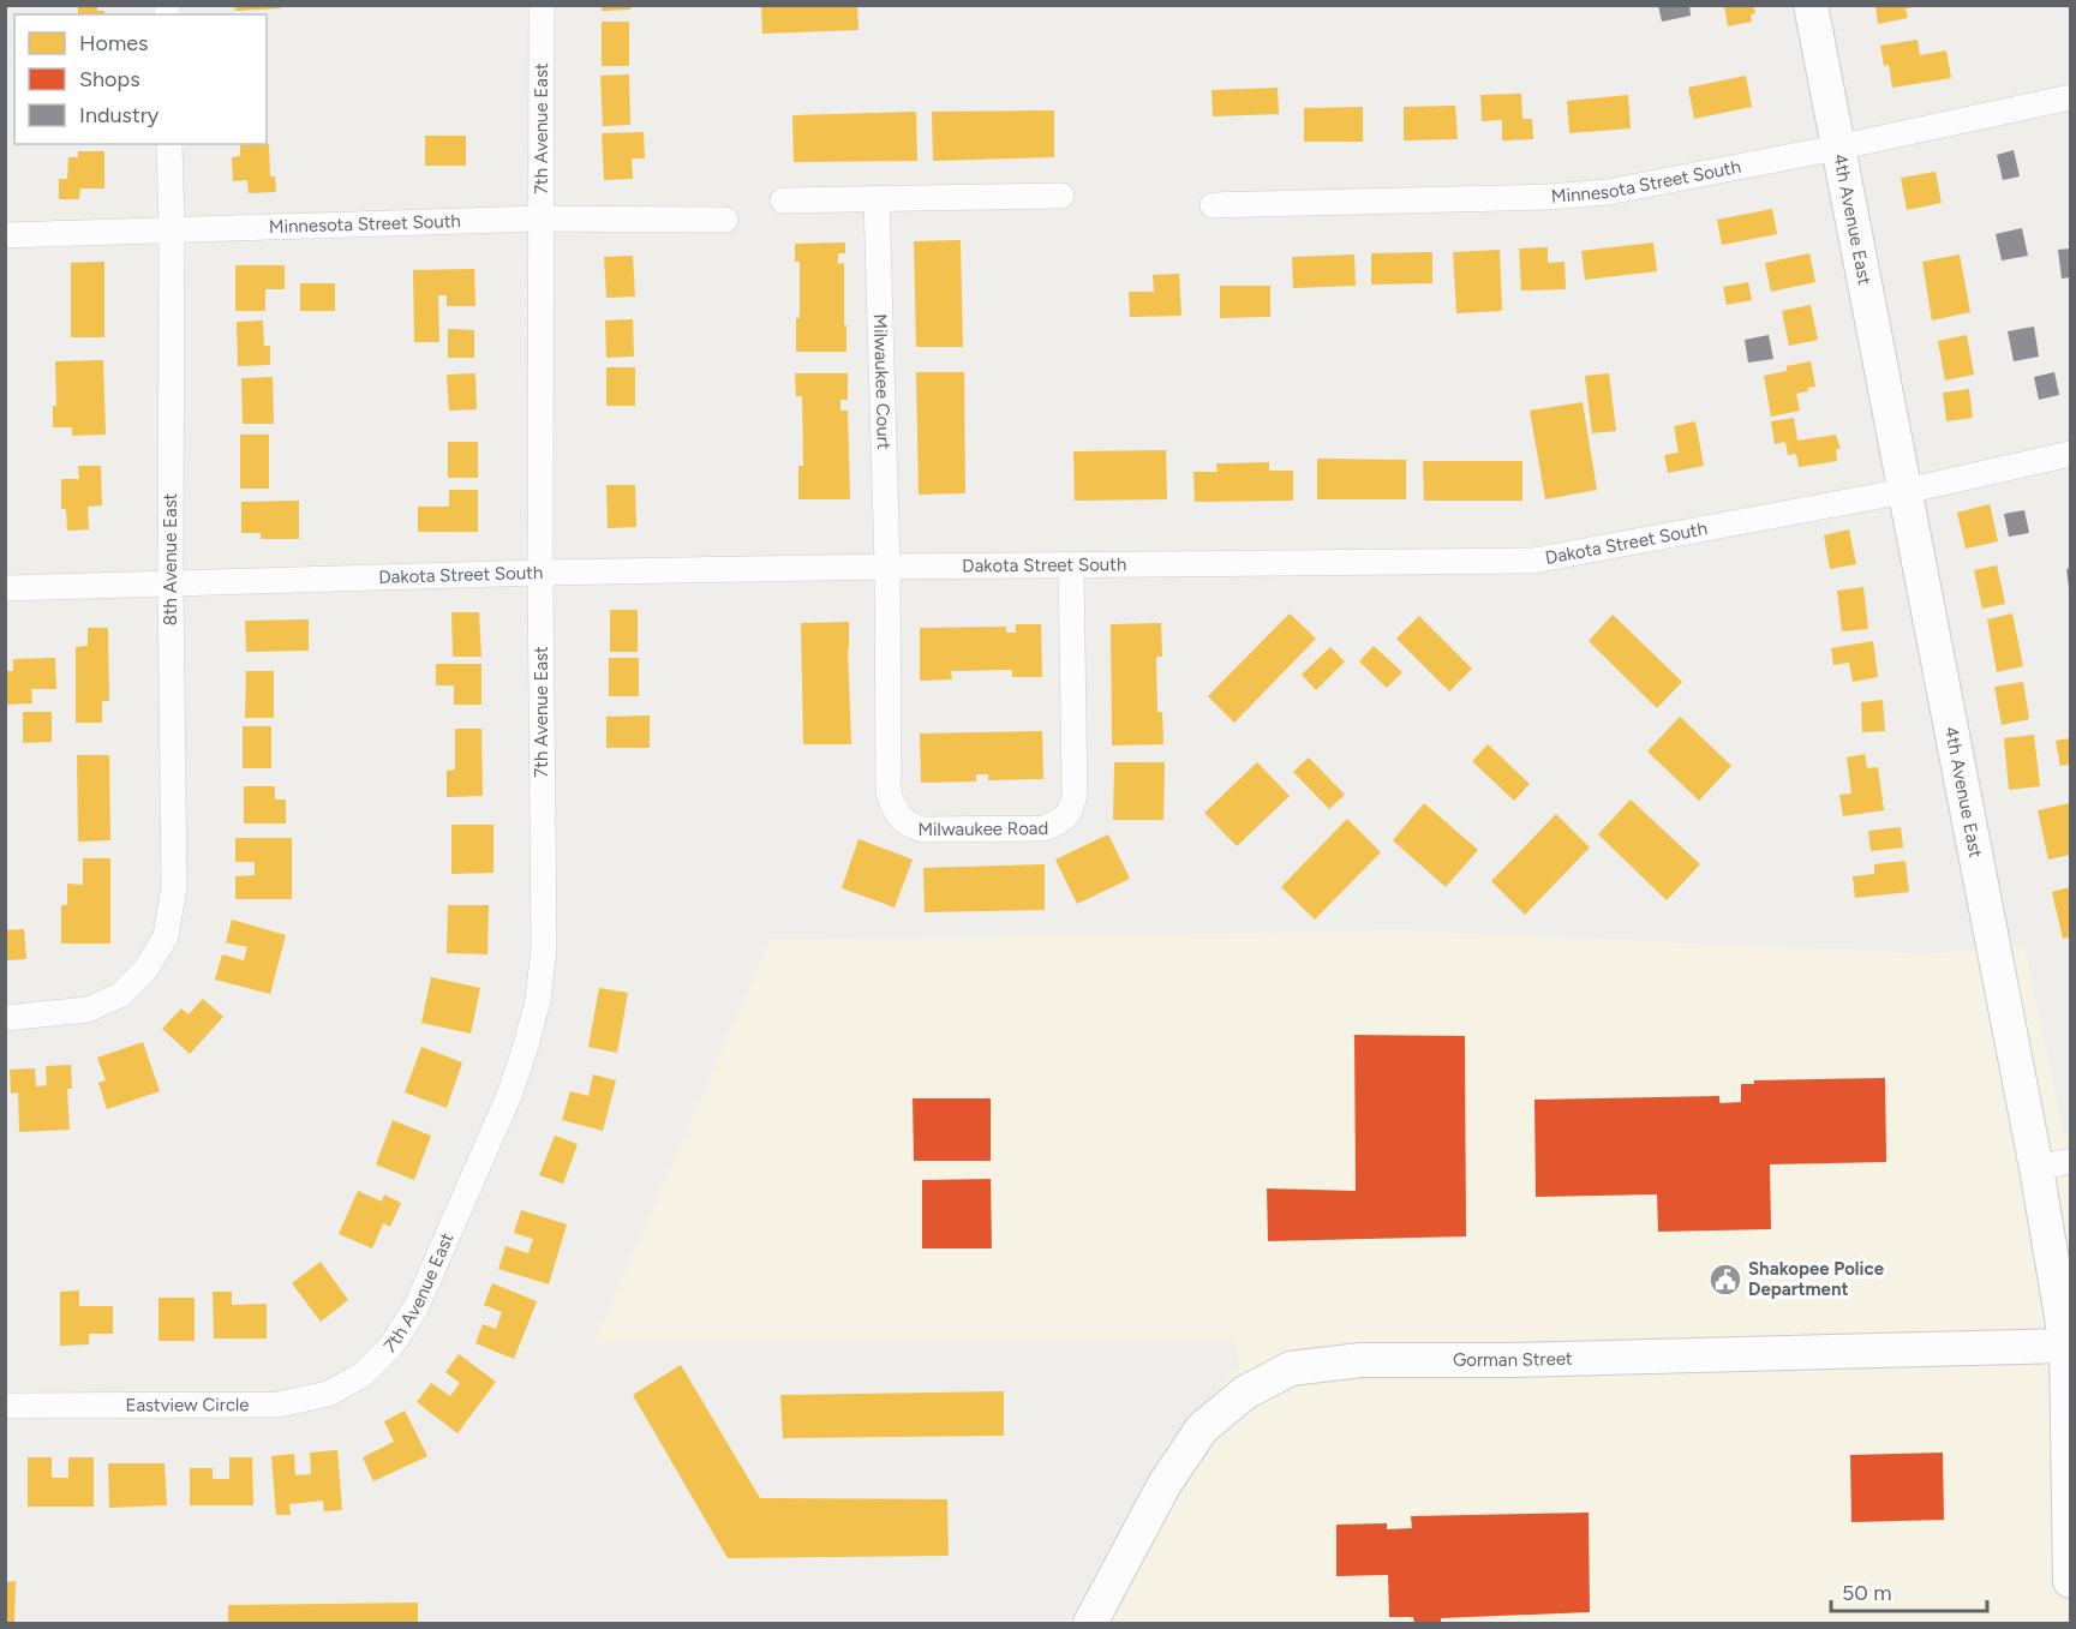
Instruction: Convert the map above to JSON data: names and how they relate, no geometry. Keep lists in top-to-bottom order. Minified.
{"streets":{"street":["7th Avenue East","Minnesota Street South","4th Avenue East","Milwaukee Court","Dakota Street South","8th Avenue East","Milwaukee Road","Gorman Street","Eastview Circle"]},"crossings":[["7th Avenue East","Minnesota Street South"],["7th Avenue East","Dakota Street South"],["7th Avenue East","Eastview Circle"],["Minnesota Street South","4th Avenue East"],["Minnesota Street South","8th Avenue East"],["4th Avenue East","Dakota Street South"],["4th Avenue East","Gorman Street"],["Milwaukee Court","Dakota Street South"],["Milwaukee Court","Milwaukee Road"],["Dakota Street South","8th Avenue East"],["Dakota Street South","Milwaukee Road"]],"places":{"public building":["Shakopee Police Department"]},"legend":["Homes","Shops","Industry"],"scale_bar":"50 m"}
